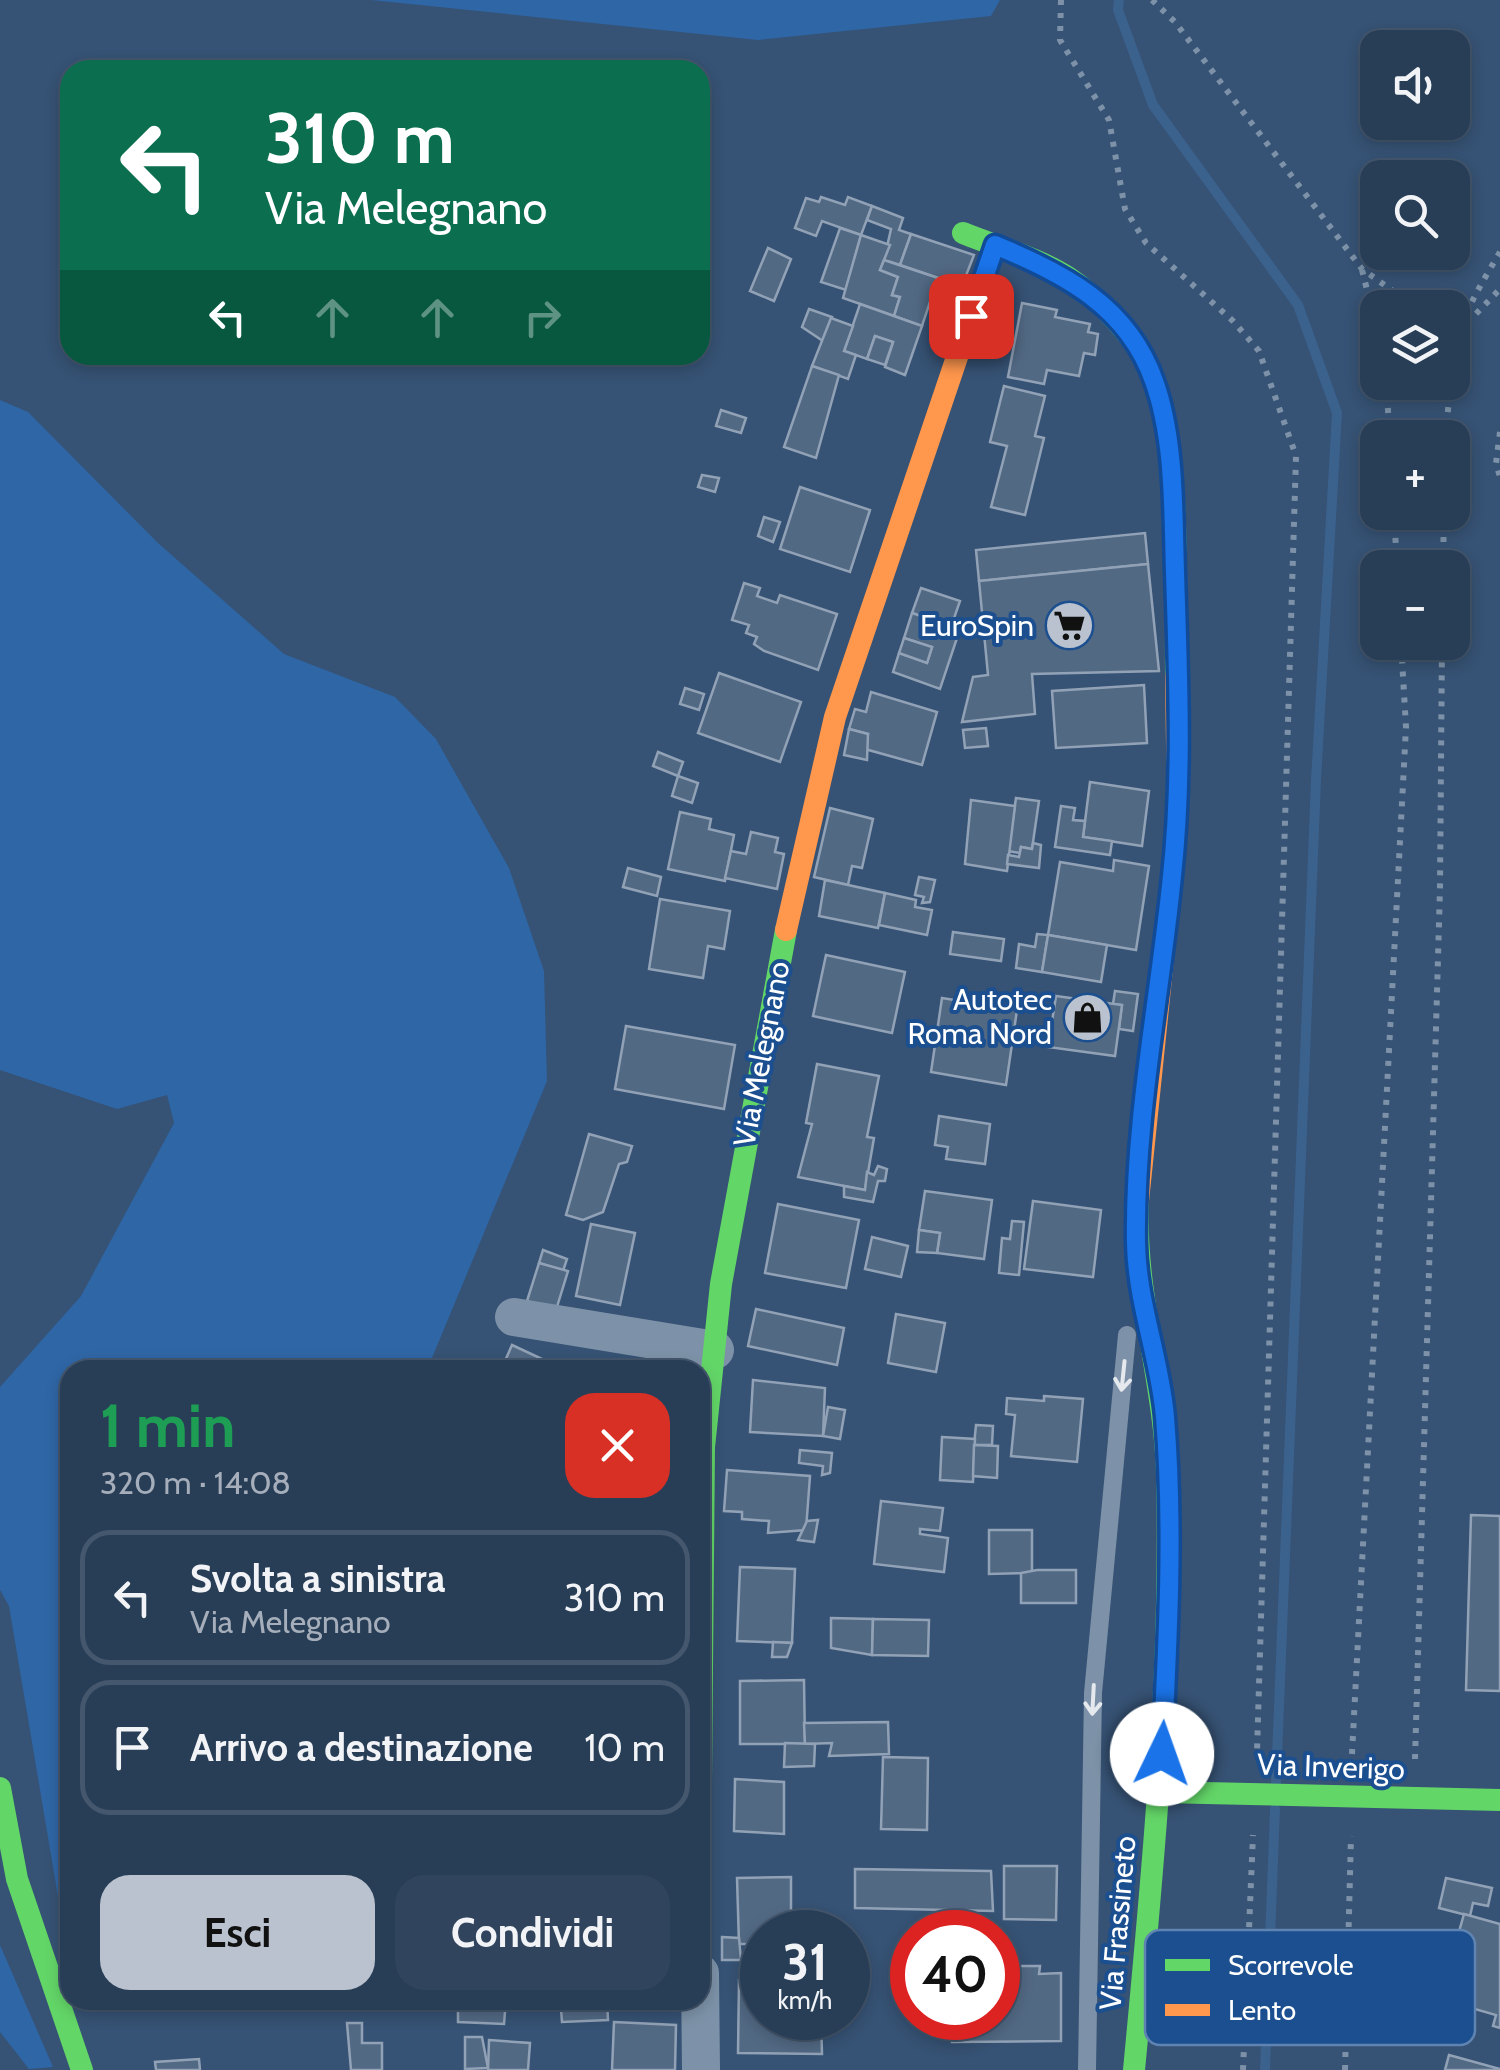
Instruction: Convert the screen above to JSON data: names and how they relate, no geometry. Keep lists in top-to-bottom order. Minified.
{"streets":{"street":["Via Melegnano","Via Inverigo","Via Frassineto"]},"crossings":[["Via Melegnano","Via Frassineto"],["Via Inverigo","Via Frassineto"]],"places":{"supermarket":["EuroSpin"],"shop":["Autotec Roma Nord"]},"legend":["Scorrevole","Lento"],"page":{"map_buttons":["+","−"],"turn":["310 m","Via Melegnano"],"heading":["1 min","320 m · 14:08"],"list":[{"name":"Svolta a sinistra","note":"Via Melegnano","value":"310 m"},{"name":"Arrivo a destinazione","value":"10 m"}],"buttons":["Esci","Condividi"],"speed":"31 km/h","limit":"40"}}
